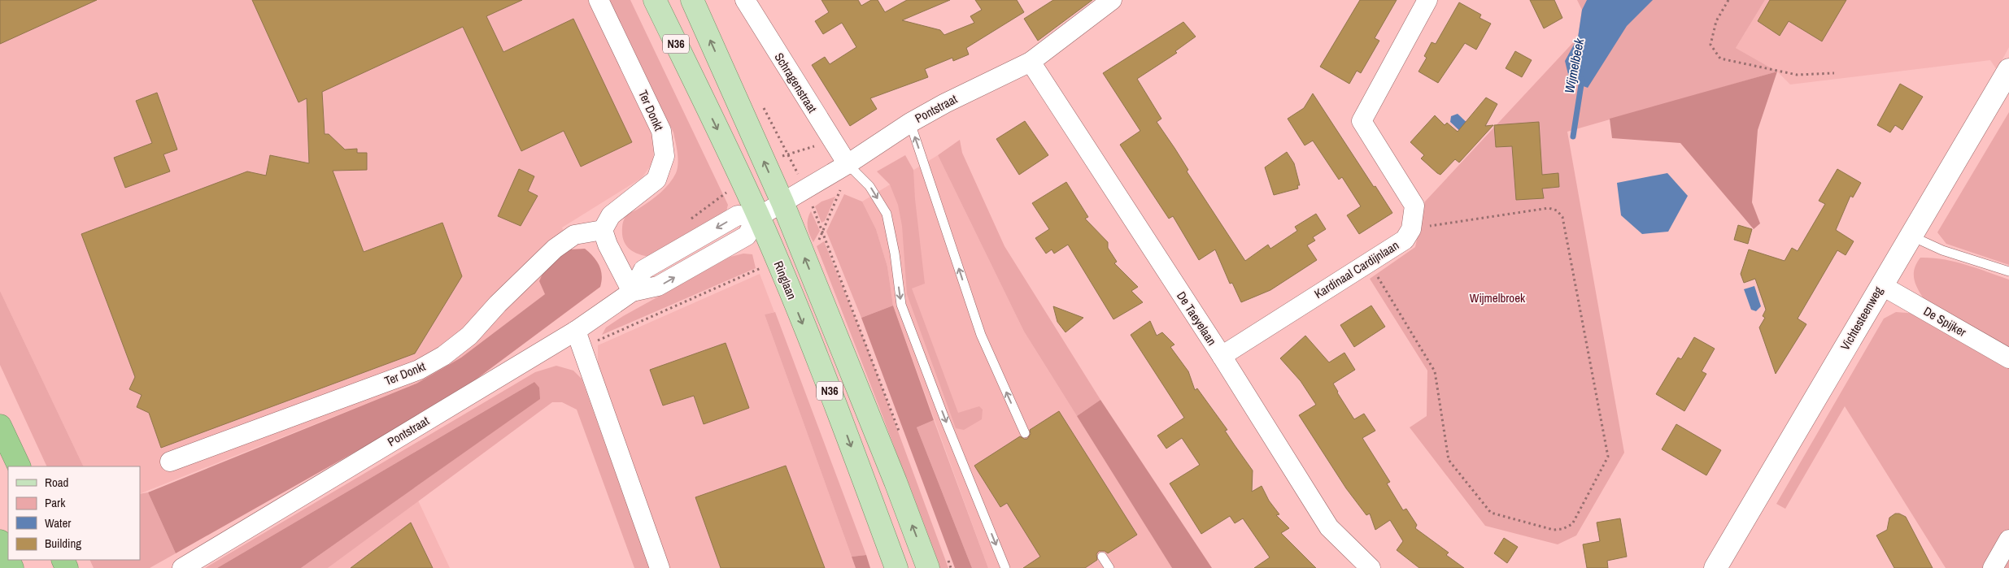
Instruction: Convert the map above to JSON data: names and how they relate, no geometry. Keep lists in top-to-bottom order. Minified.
{"streets":{"main road":["N36","Ringlaan"],"street":["Schragenstraat","Pontstraat","Ter Donkt","Kardinaal Cardijnlaan","De Taeyelaan","Vichtesteenweg","De Spijker"]},"crossings":[["N36","Pontstraat"],["Schragenstraat","Pontstraat"],["Pontstraat","Ringlaan"],["Pontstraat","De Taeyelaan"],["Kardinaal Cardijnlaan","De Taeyelaan"],["Vichtesteenweg","De Spijker"]],"water":["Wijmelbeek"],"parks":["Wijmelbroek"],"legend":["Road","Park","Water","Building"]}
